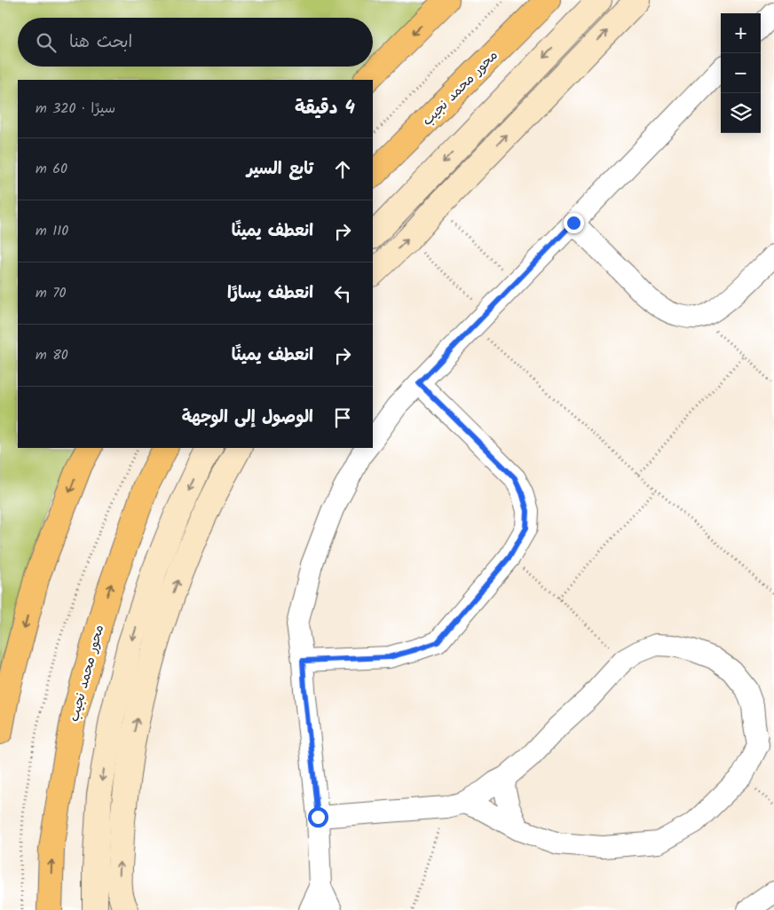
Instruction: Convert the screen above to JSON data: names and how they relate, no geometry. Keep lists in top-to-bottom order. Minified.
{"streets":{"main road":["محور محمد نجيب"]},"page":{"map_buttons":["+","−"],"search":"ابحث هنا","heading":["4 دقيقة","سيرًا · 320 m"],"list":[["تابع السير","60 m"],["انعطف يمينًا","110 m"],["انعطف يسارًا","70 m"],["انعطف يمينًا","80 m"],"الوصول إلى الوجهة"]}}
